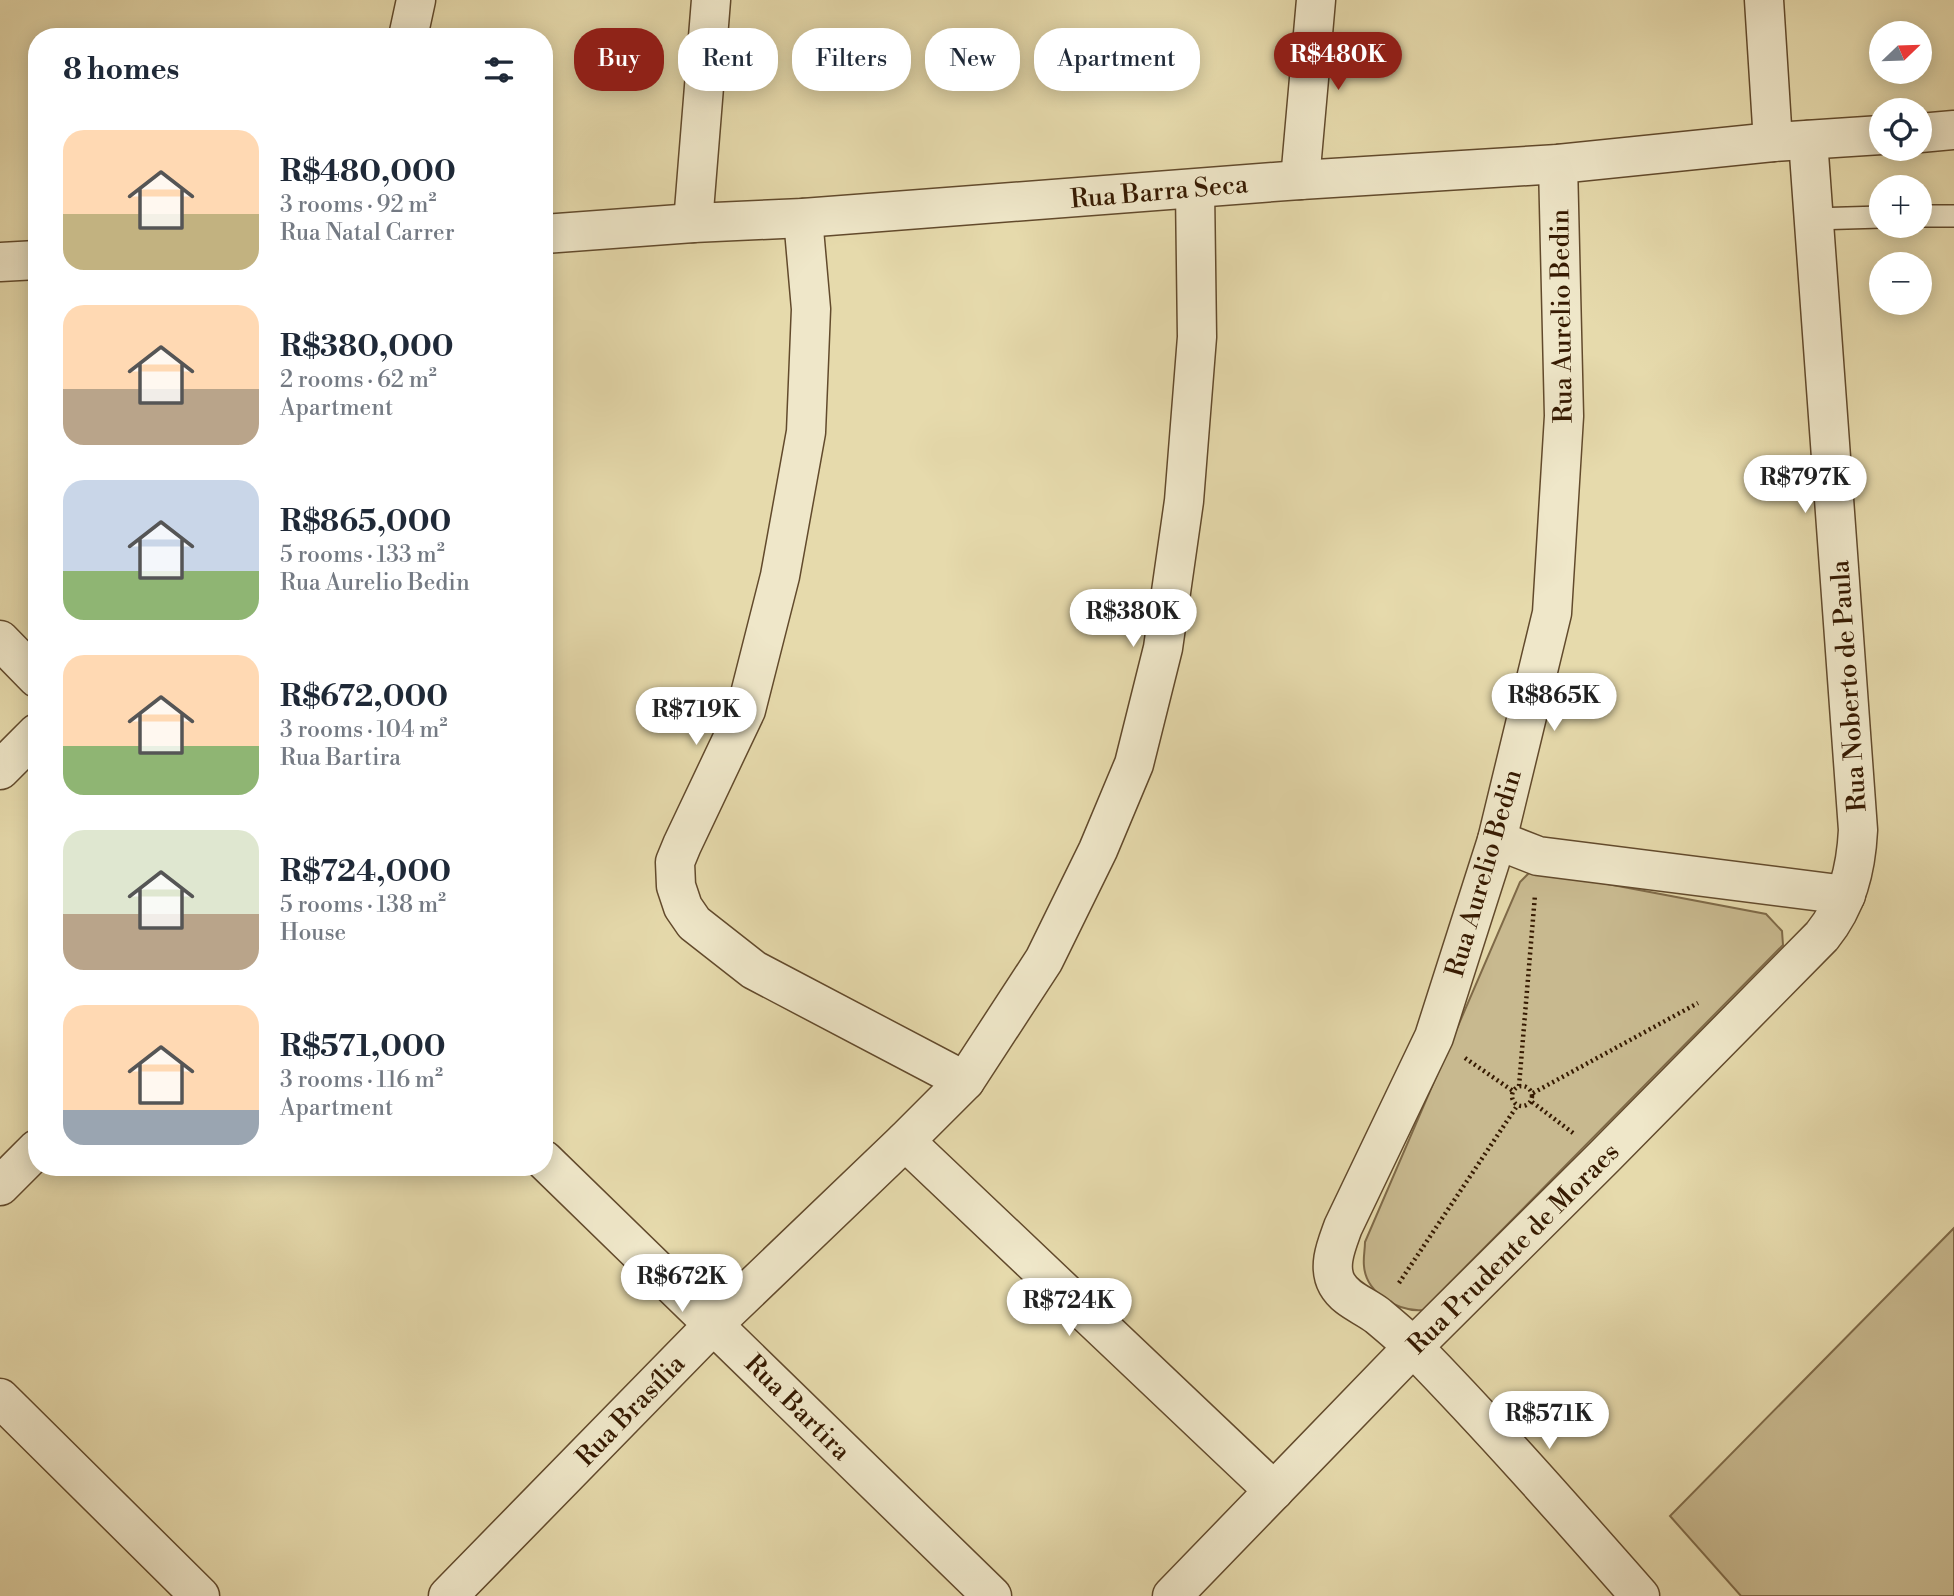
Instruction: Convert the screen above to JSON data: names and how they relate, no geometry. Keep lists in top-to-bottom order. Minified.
{"streets":{"street":["Rua Barra Seca","Rua Aurelio Bedin","Rua Noberto de Paula","Rua Prudente de Moraes","Rua Bartira","Rua Brasília"]},"crossings":[["Rua Barra Seca","Rua Aurelio Bedin"],["Rua Barra Seca","Rua Noberto de Paula"],["Rua Barra Seca","Rua Brasília"],["Rua Noberto de Paula","Rua Prudente de Moraes"],["Rua Bartira","Rua Brasília"]],"north":"top right","page":{"map_buttons":["+","−"],"chip":["Buy","Rent","Filters","New","Apartment"],"heading":"8 homes","price":["R$480K","R$797K","R$380K","R$865K","R$719K","R$672K","R$724K","R$571K"],"list":[{"name":"R$480,000","note":"3 rooms · 92 m² · Rua Natal Carrer"},{"name":"R$380,000","note":"2 rooms · 62 m² · Apartment"},{"name":"R$865,000","note":"5 rooms · 133 m² · Rua Aurelio Bedin"},{"name":"R$672,000","note":"3 rooms · 104 m² · Rua Bartira"},{"name":"R$724,000","note":"5 rooms · 138 m² · House"},{"name":"R$571,000","note":"3 rooms · 116 m² · Apartment"}]}}
